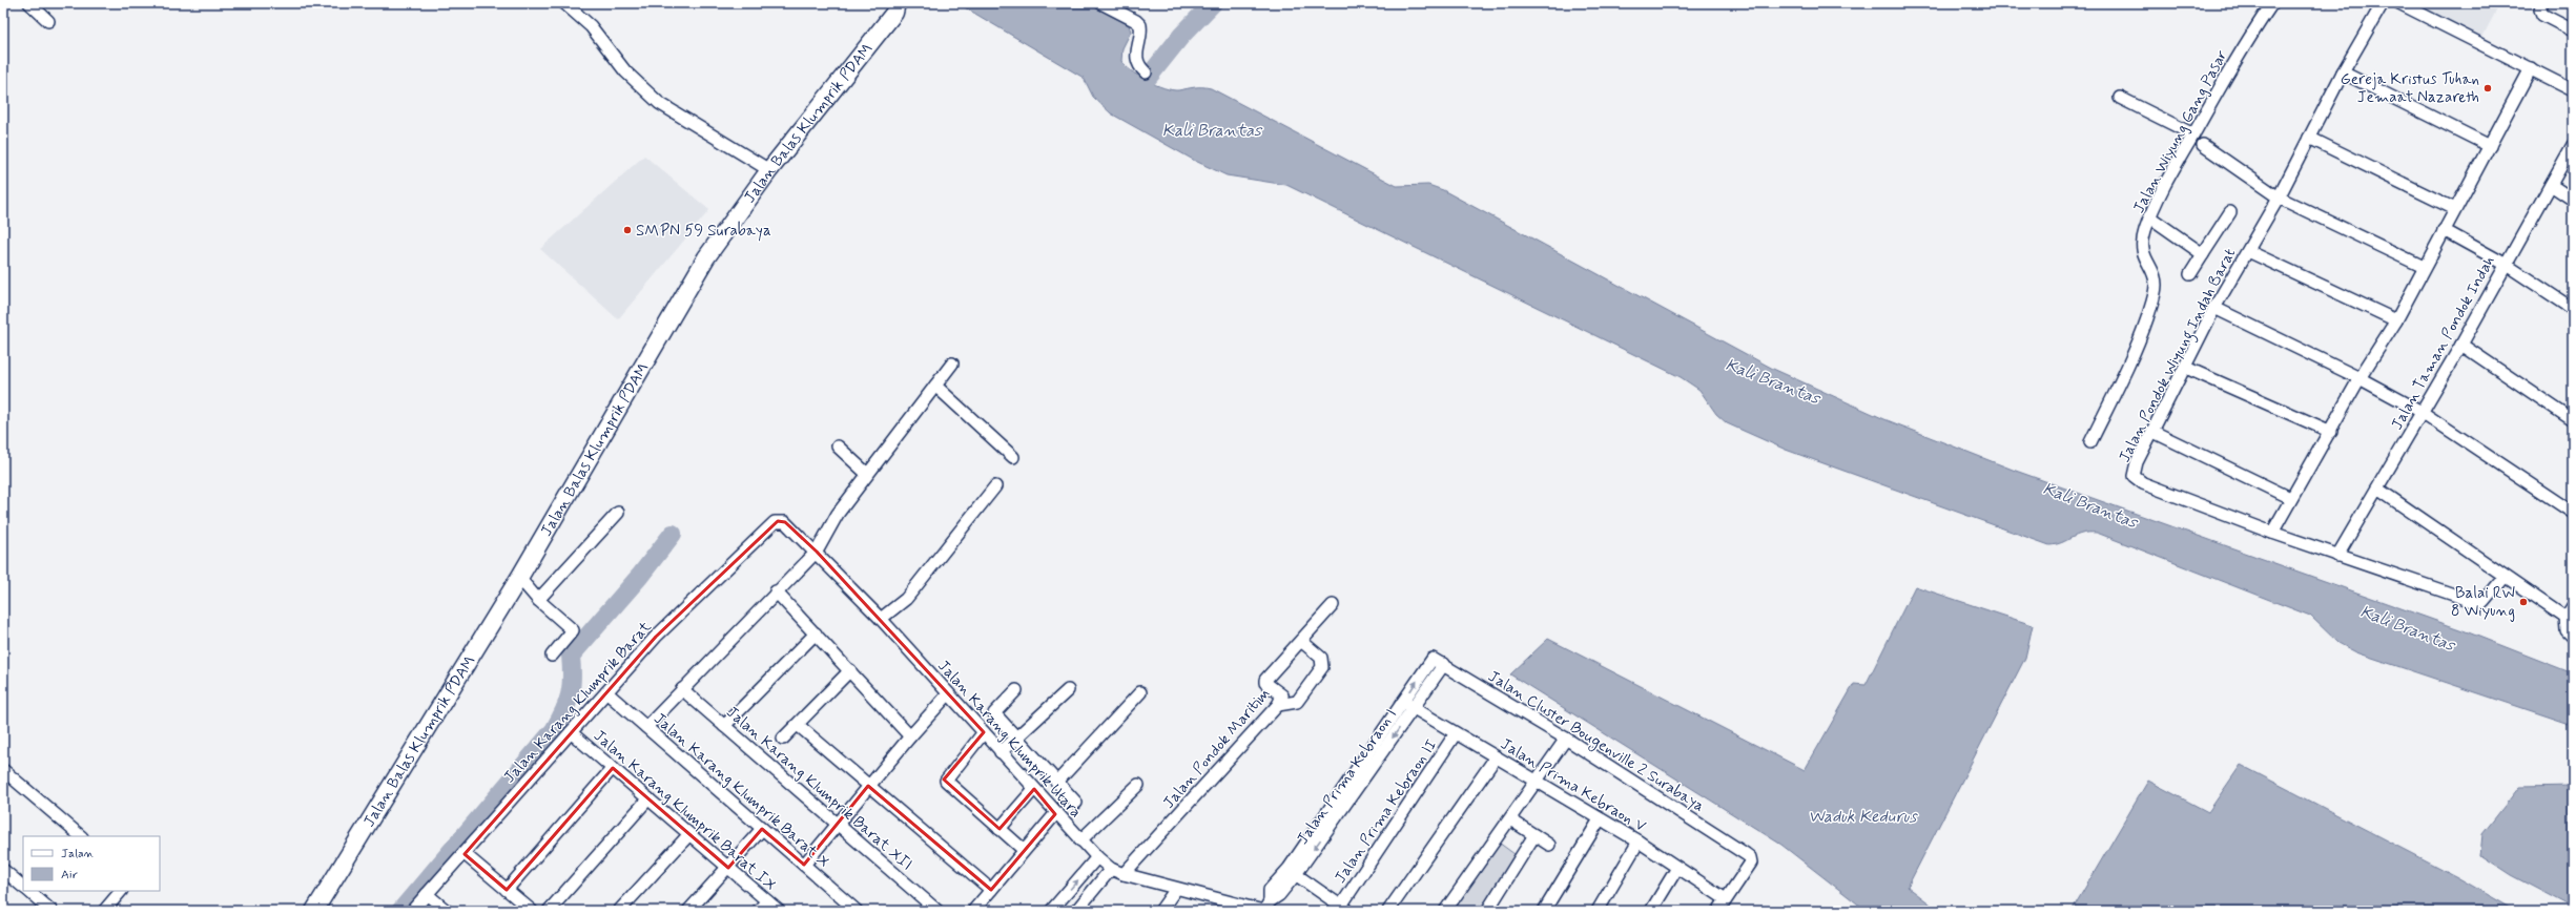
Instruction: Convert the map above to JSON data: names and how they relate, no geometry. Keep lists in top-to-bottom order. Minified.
{"streets":{"street":["Jalan Balas Klumprik PDAM","Jalan Wiyung Gang Pasar","Jalan Taman Pondok Indah","Jalan Pondok Wiyung Indah Barat","Jalan Karang Klumprik Barat","Jalan Karang Klumprik Utara","Jalan Cluster Bougenville 2 Surabaya","Jalan Pondok Maritim","Jalan Prima Kebraon I","Jalan Prima Kebraon V","Jalan Karang Klumprik Barat XII","Jalan Karang Klumprik Barat X","Jalan Karang Klumprik Barat IX","Jalan Prima Kebraon II"]},"crossings":[["Jalan Taman Pondok Indah","Jalan Pondok Wiyung Indah Barat"],["Jalan Karang Klumprik Barat","Jalan Karang Klumprik Utara"],["Jalan Karang Klumprik Barat","Jalan Karang Klumprik Barat X"],["Jalan Karang Klumprik Barat","Jalan Karang Klumprik Barat IX"],["Jalan Karang Klumprik Utara","Jalan Pondok Maritim"],["Jalan Karang Klumprik Utara","Jalan Prima Kebraon I"],["Jalan Cluster Bougenville 2 Surabaya","Jalan Prima Kebraon I"],["Jalan Cluster Bougenville 2 Surabaya","Jalan Prima Kebraon V"],["Jalan Prima Kebraon I","Jalan Prima Kebraon V"],["Jalan Prima Kebraon V","Jalan Prima Kebraon II"]],"water":["Kali Brantas","Waduk Kedurus"],"places":["Gereja Kristus Tuhan Jemaat Nazareth","SMPN 59 Surabaya","Balai RW 8 Wiyung"],"legend":["Jalan","Air"]}
